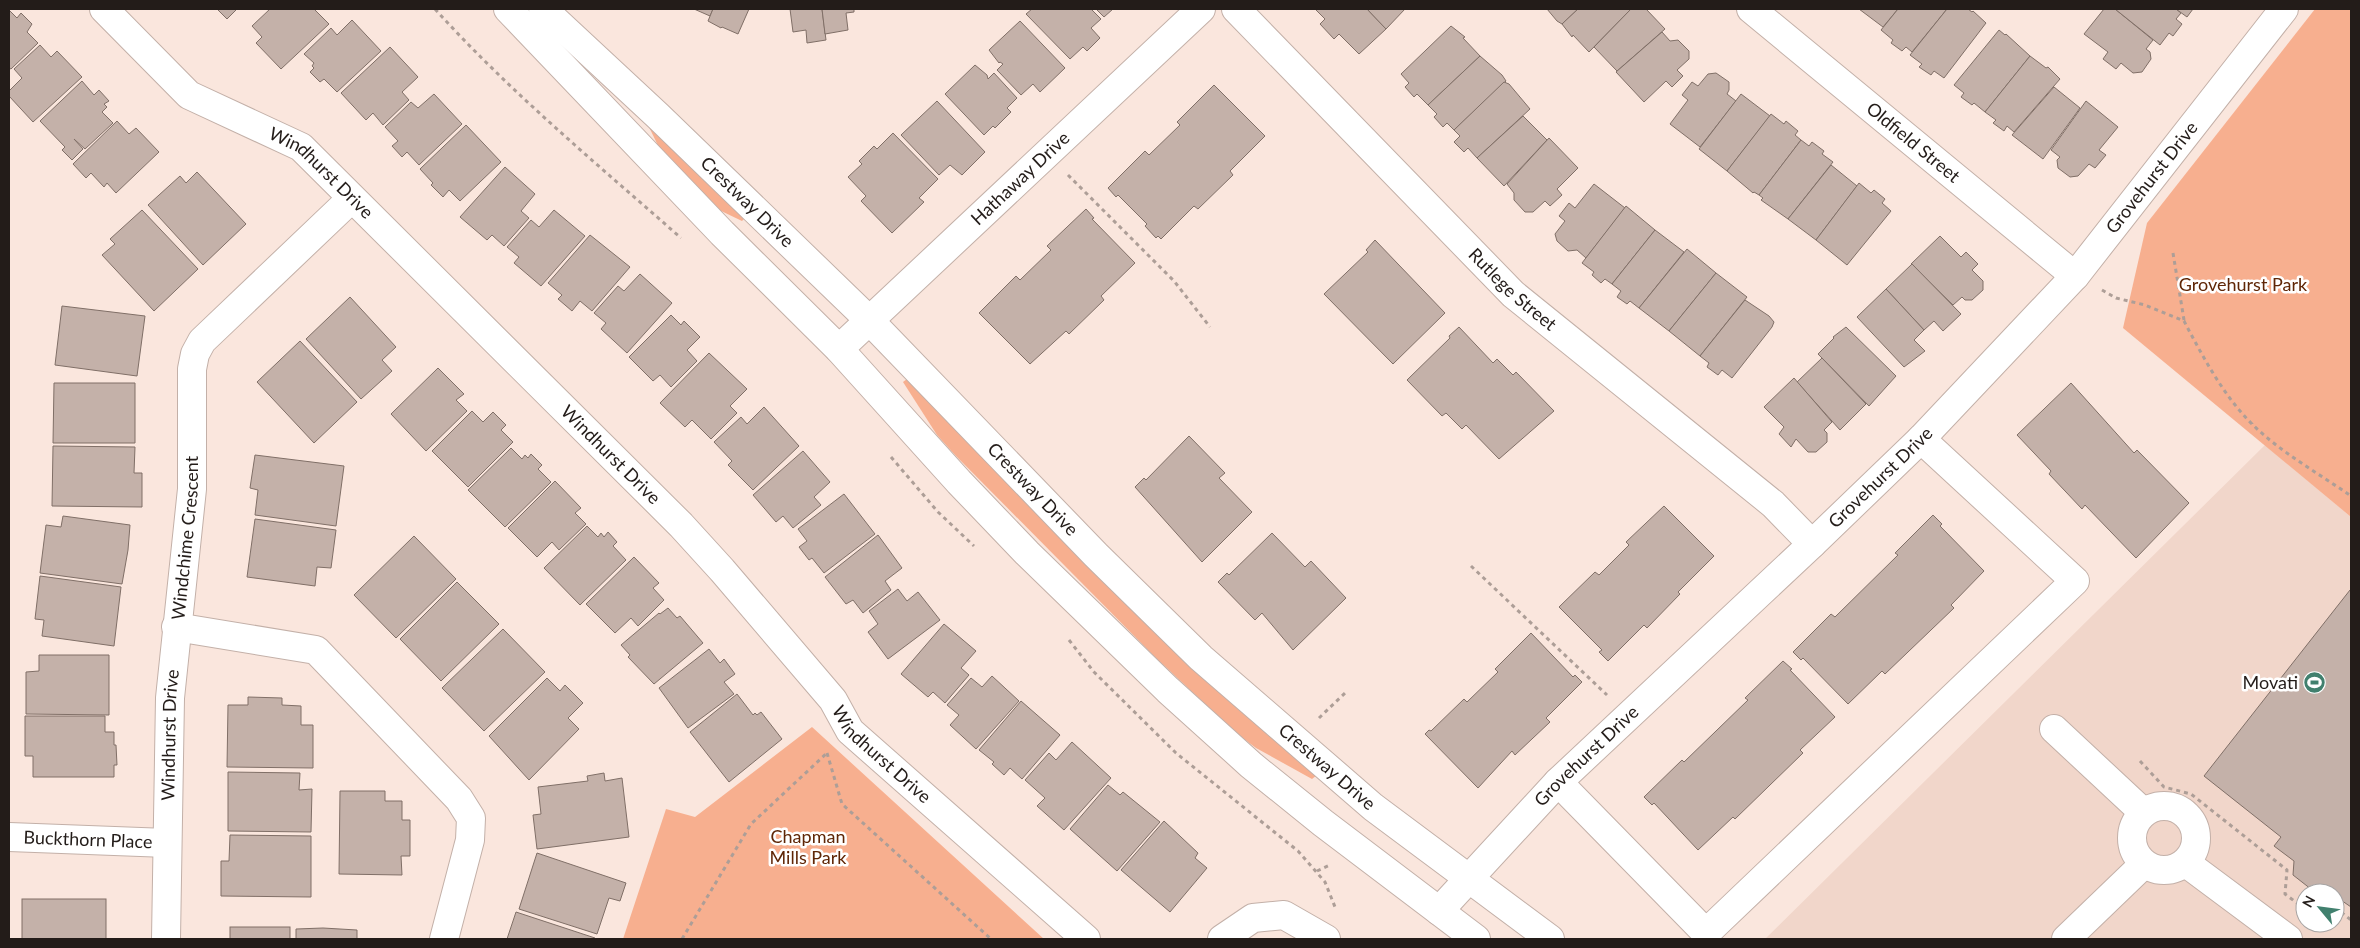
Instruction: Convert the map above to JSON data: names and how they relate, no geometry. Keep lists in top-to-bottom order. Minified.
{"streets":{"street":["Oldfield Street","Windhurst Drive","Grovehurst Drive","Hathaway Drive","Crestway Drive","Rutlege Street","Windchime Crescent","Buckthorn Place"]},"crossings":[["Oldfield Street","Grovehurst Drive"],["Windhurst Drive","Windchime Crescent"],["Windhurst Drive","Buckthorn Place"],["Grovehurst Drive","Crestway Drive"],["Grovehurst Drive","Rutlege Street"],["Hathaway Drive","Crestway Drive"]],"parks":["Grovehurst Park","Chapman Mills Park"],"places":{"sports":["Movati"]},"north":"top left"}
